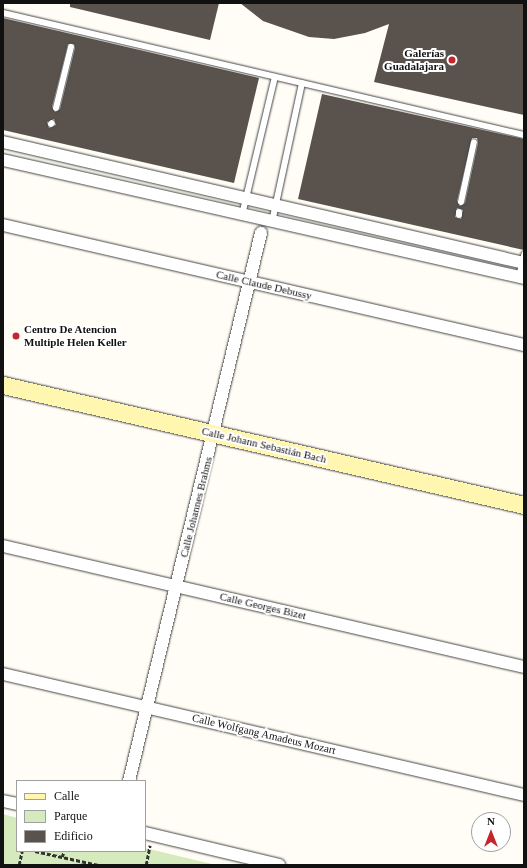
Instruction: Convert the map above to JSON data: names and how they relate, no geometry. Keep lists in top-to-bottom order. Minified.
{"streets":{"street":["Calle Claude Debussy","Calle Johann Sebastián Bach","Calle Johannes Brahms","Calle Georges Bizet","Calle Wolfgang Amadeus Mozart"]},"crossings":[["Calle Claude Debussy","Calle Johannes Brahms"],["Calle Johann Sebastián Bach","Calle Johannes Brahms"],["Calle Johannes Brahms","Calle Georges Bizet"],["Calle Johannes Brahms","Calle Wolfgang Amadeus Mozart"]],"places":["Galerías Guadalajara","Centro De Atencion Multiple Helen Keller"],"legend":["Calle","Parque","Edificio"],"north":"top"}
